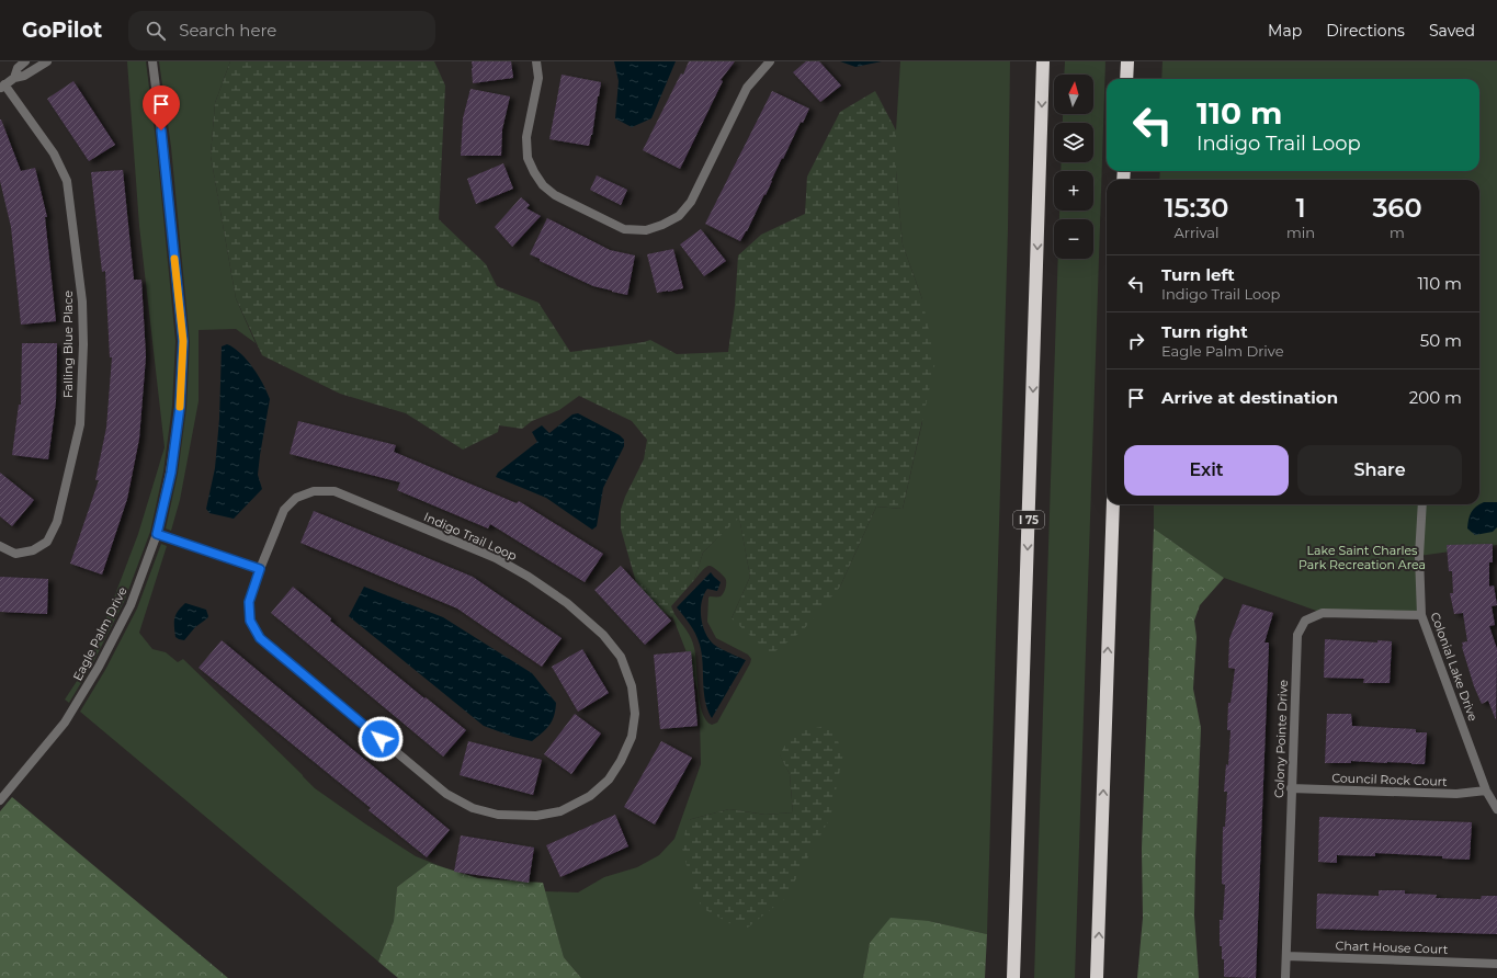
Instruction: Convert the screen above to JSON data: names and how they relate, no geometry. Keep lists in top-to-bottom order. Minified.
{"streets":{"highway":["I 75"],"street":["Falling Blue Place","Indigo Trail Loop","Eagle Palm Drive","Colonial Lake Drive","Colony Pointe Drive","Council Rock Court","Chart House Court"]},"crossings":[["Colonial Lake Drive","Colony Pointe Drive"],["Colonial Lake Drive","Council Rock Court"],["Colony Pointe Drive","Council Rock Court"],["Colony Pointe Drive","Chart House Court"]],"parks":["Lake Saint Charles Park Recreation Area"],"north":"top","page":{"header":"GoPilot","search":"Search here","nav":["Map","Directions","Saved"],"map_buttons":["+","−"],"turn":["110 m","Indigo Trail Loop"],"eta":["15:30","Arrival","1","min","360","m"],"list":[{"name":"Turn left","note":"Indigo Trail Loop","value":"110 m"},{"name":"Turn right","note":"Eagle Palm Drive","value":"50 m"},{"name":"Arrive at destination","value":"200 m"}],"buttons":["Exit","Share"]}}
